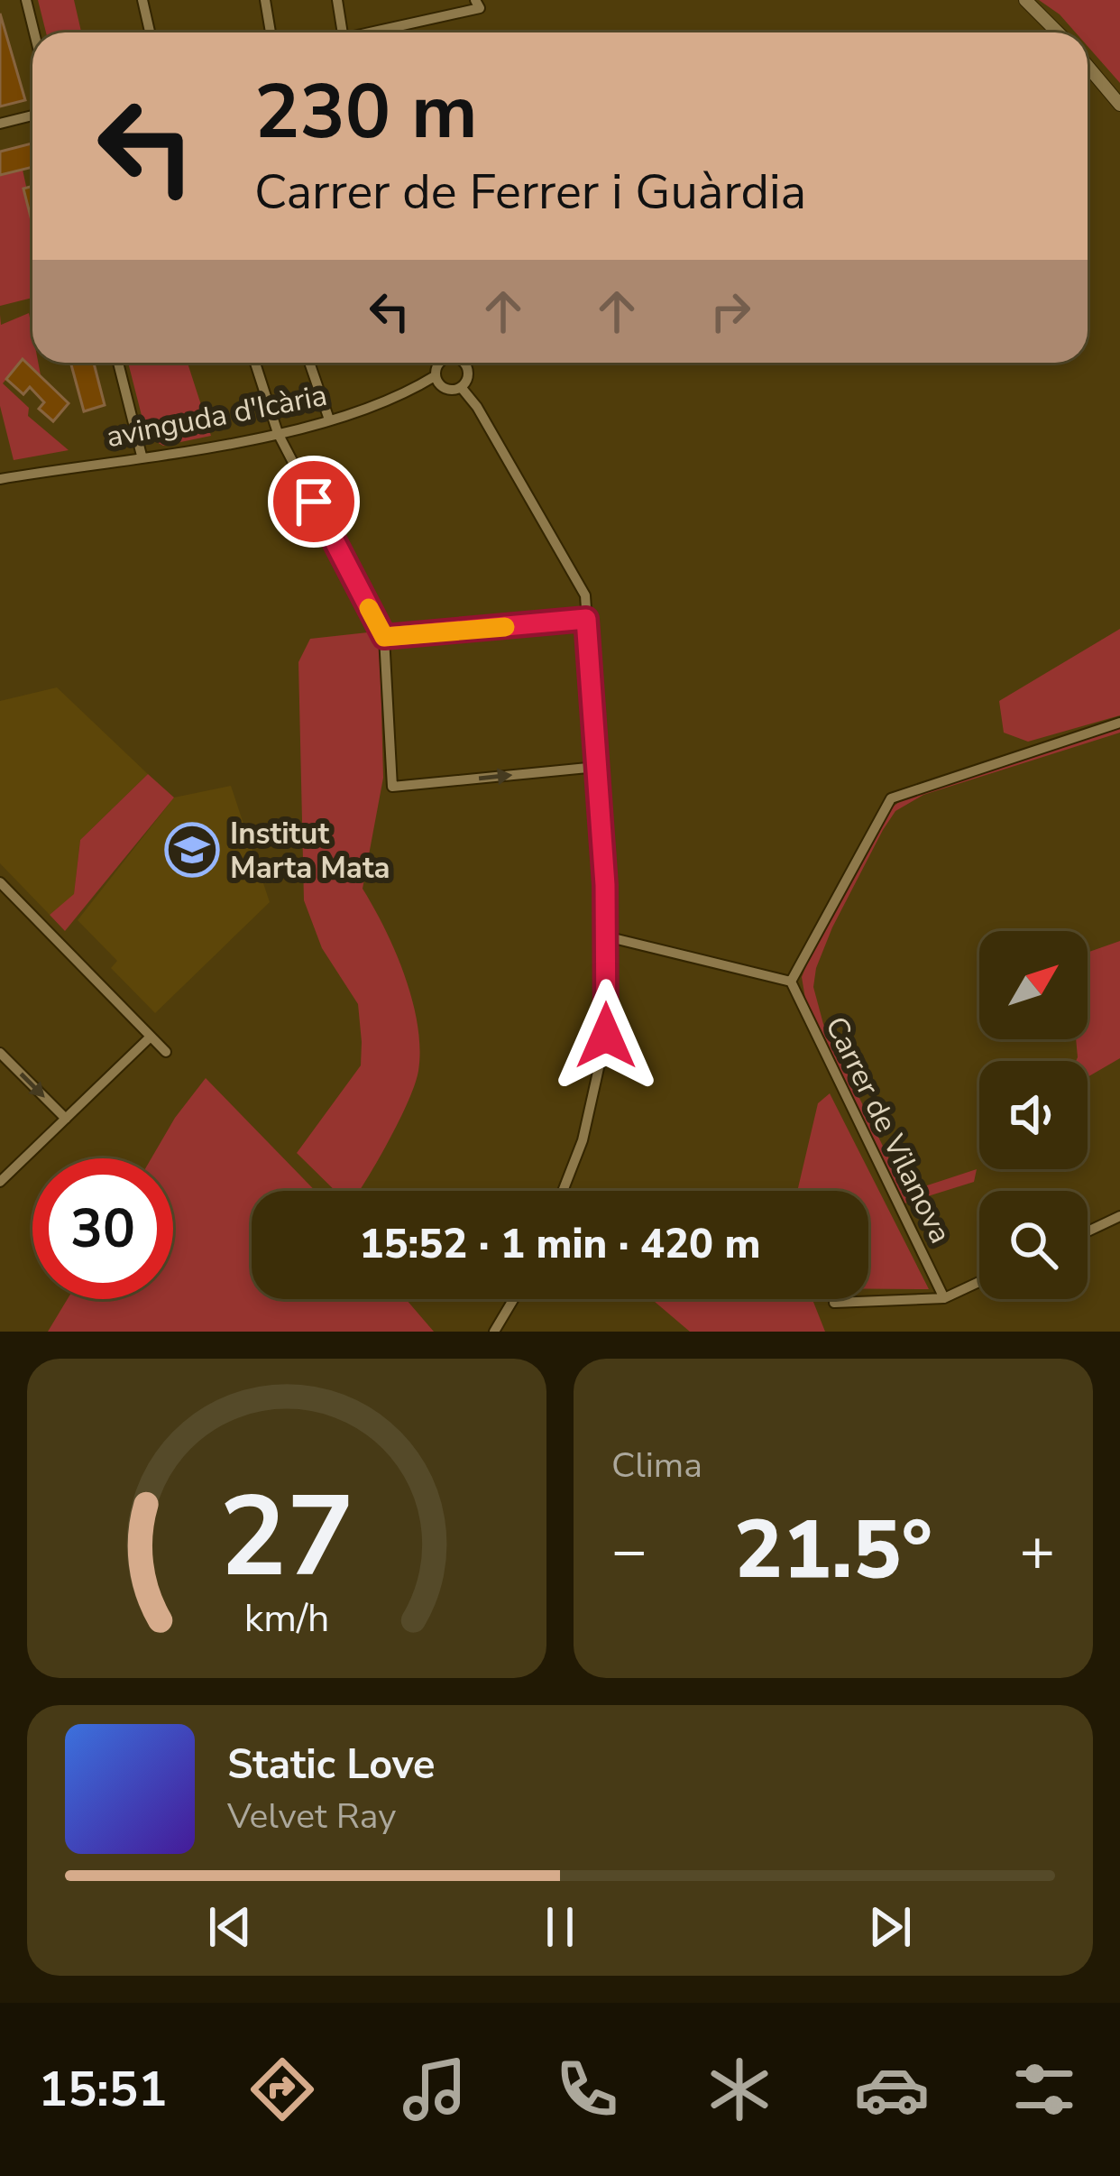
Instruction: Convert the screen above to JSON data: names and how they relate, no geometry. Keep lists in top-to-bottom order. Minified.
{"streets":{"street":["avinguda d'Icària","Carrer de Vilanova"]},"places":{"school or university":["Institut Marta Mata"]},"north":"top right","page":{"turn":["230 m","Carrer de Ferrer i Guàrdia"],"limit":"30","trip":"15:52 · 1 min · 420 m","tile":"Clima","heat":["−","21.5°","+"],"song":["Static Love","Velvet Ray"],"tabs":"15:51","gauge":["27","km/h"]}}
